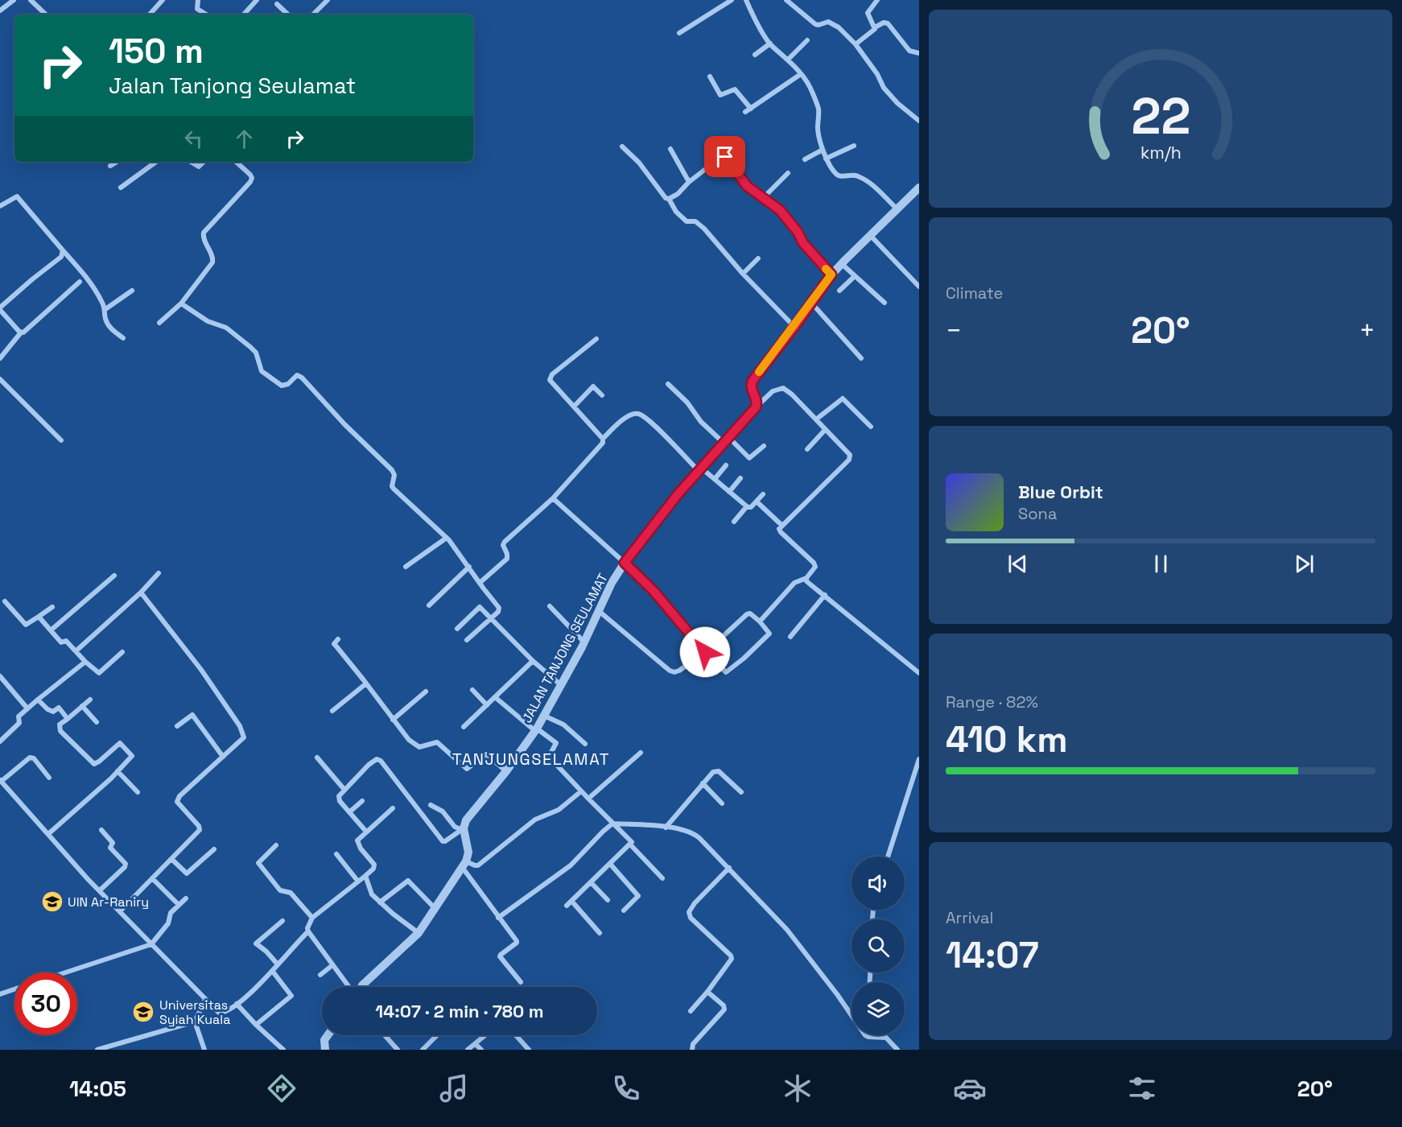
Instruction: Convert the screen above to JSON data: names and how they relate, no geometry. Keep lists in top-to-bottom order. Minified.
{"streets":{"street":["JALAN TANJONG SEULAMAT"]},"districts":["TANJUNGSELAMAT"],"places":{"school or university":["UIN Ar-Raniry","Universitas Syiah Kuala"]},"page":{"turn":["150 m","Jalan Tanjong Seulamat"],"tile":["Climate",["Range · 82%","410 km"],["Arrival","14:07"]],"heat":["−","20°","+"],"song":["Blue Orbit","Sona"],"limit":"30","trip":"14:07 · 2 min · 780 m","tabs":["14:05","20°"],"gauge":["22","km/h"]}}
